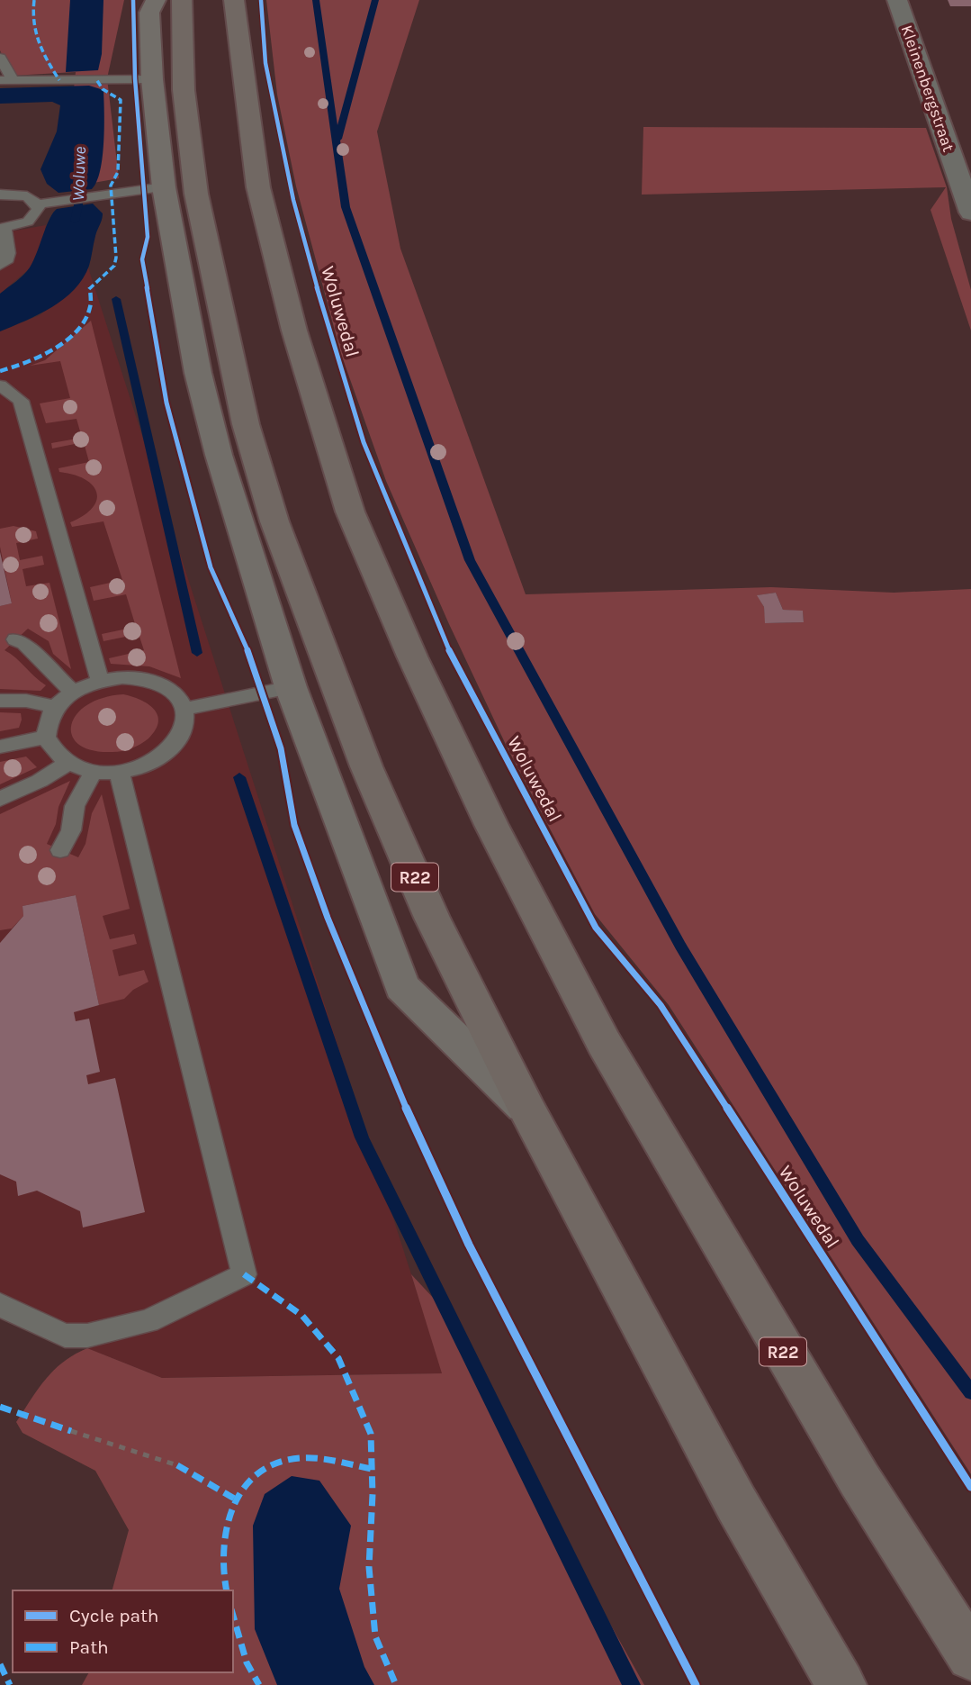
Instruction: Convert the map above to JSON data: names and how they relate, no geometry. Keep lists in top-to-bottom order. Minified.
{"streets":{"highway":["R22"],"street":["Kleinenbergstraat"],"cycle path":["Woluwedal"]},"water":["Woluwe"],"legend":["Cycle path","Path"]}
